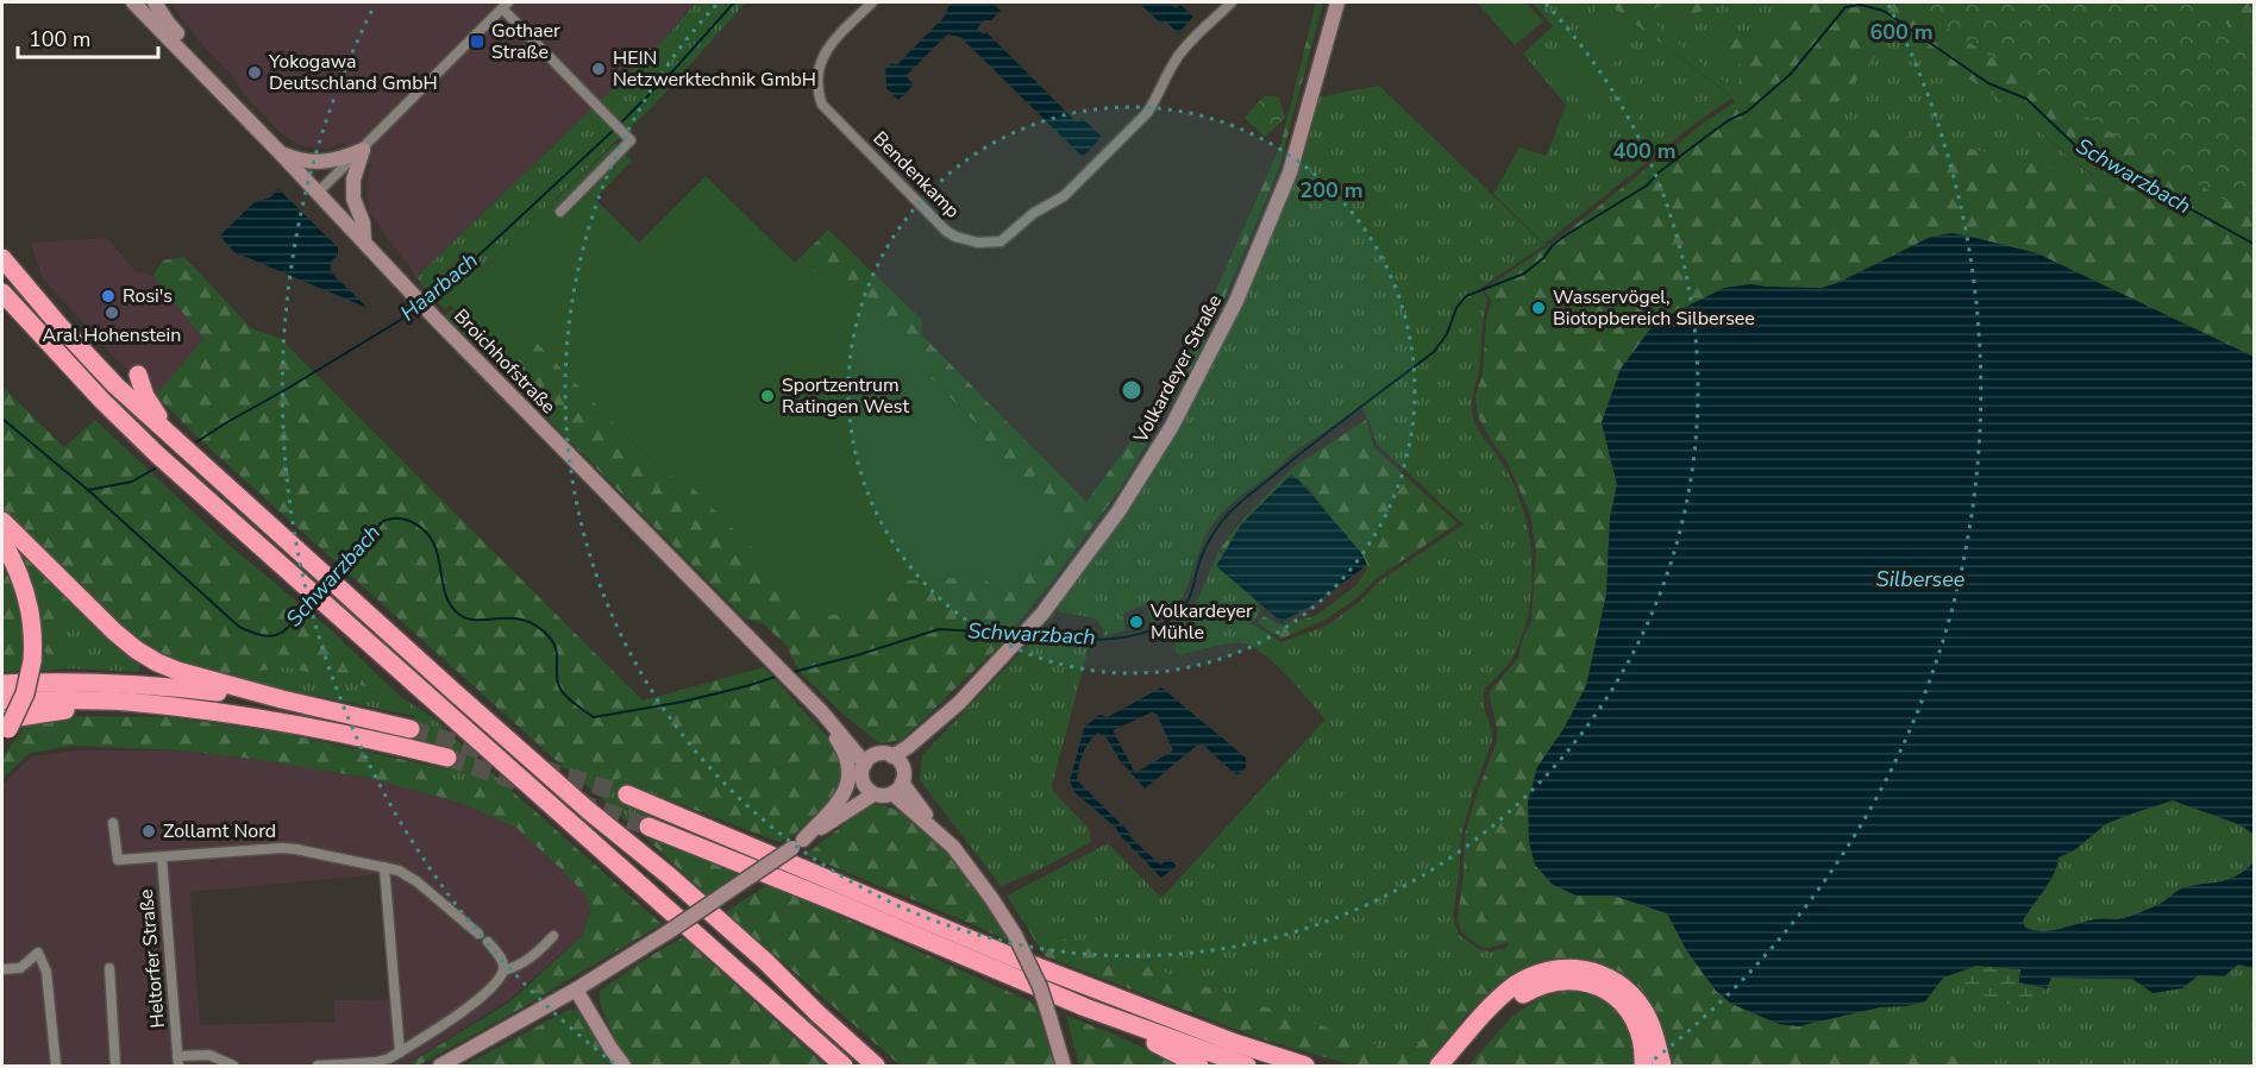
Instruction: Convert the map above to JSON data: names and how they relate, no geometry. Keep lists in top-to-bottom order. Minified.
{"streets":{"main road":["Broichhofstraße","Volkardeyer Straße"],"street":["Bendenkamp","Heltorfer Straße"]},"crossings":[["Broichhofstraße","Volkardeyer Straße"]],"water":["Schwarzbach","Haarbach","Silbersee"],"places":{"transit":["Gothaer Straße"],"other":["HEIN Netzwerktechnik GmbH","Yokogawa Deutschland GmbH","Rosi's","Wasservögel, Biotopbereich Silbersee","Aral Hohenstein","Sportzentrum Ratingen West","Volkardeyer Mühle","Zollamt Nord"]},"scale_bar":"100 m","rings":["600 m","400 m","200 m"]}
